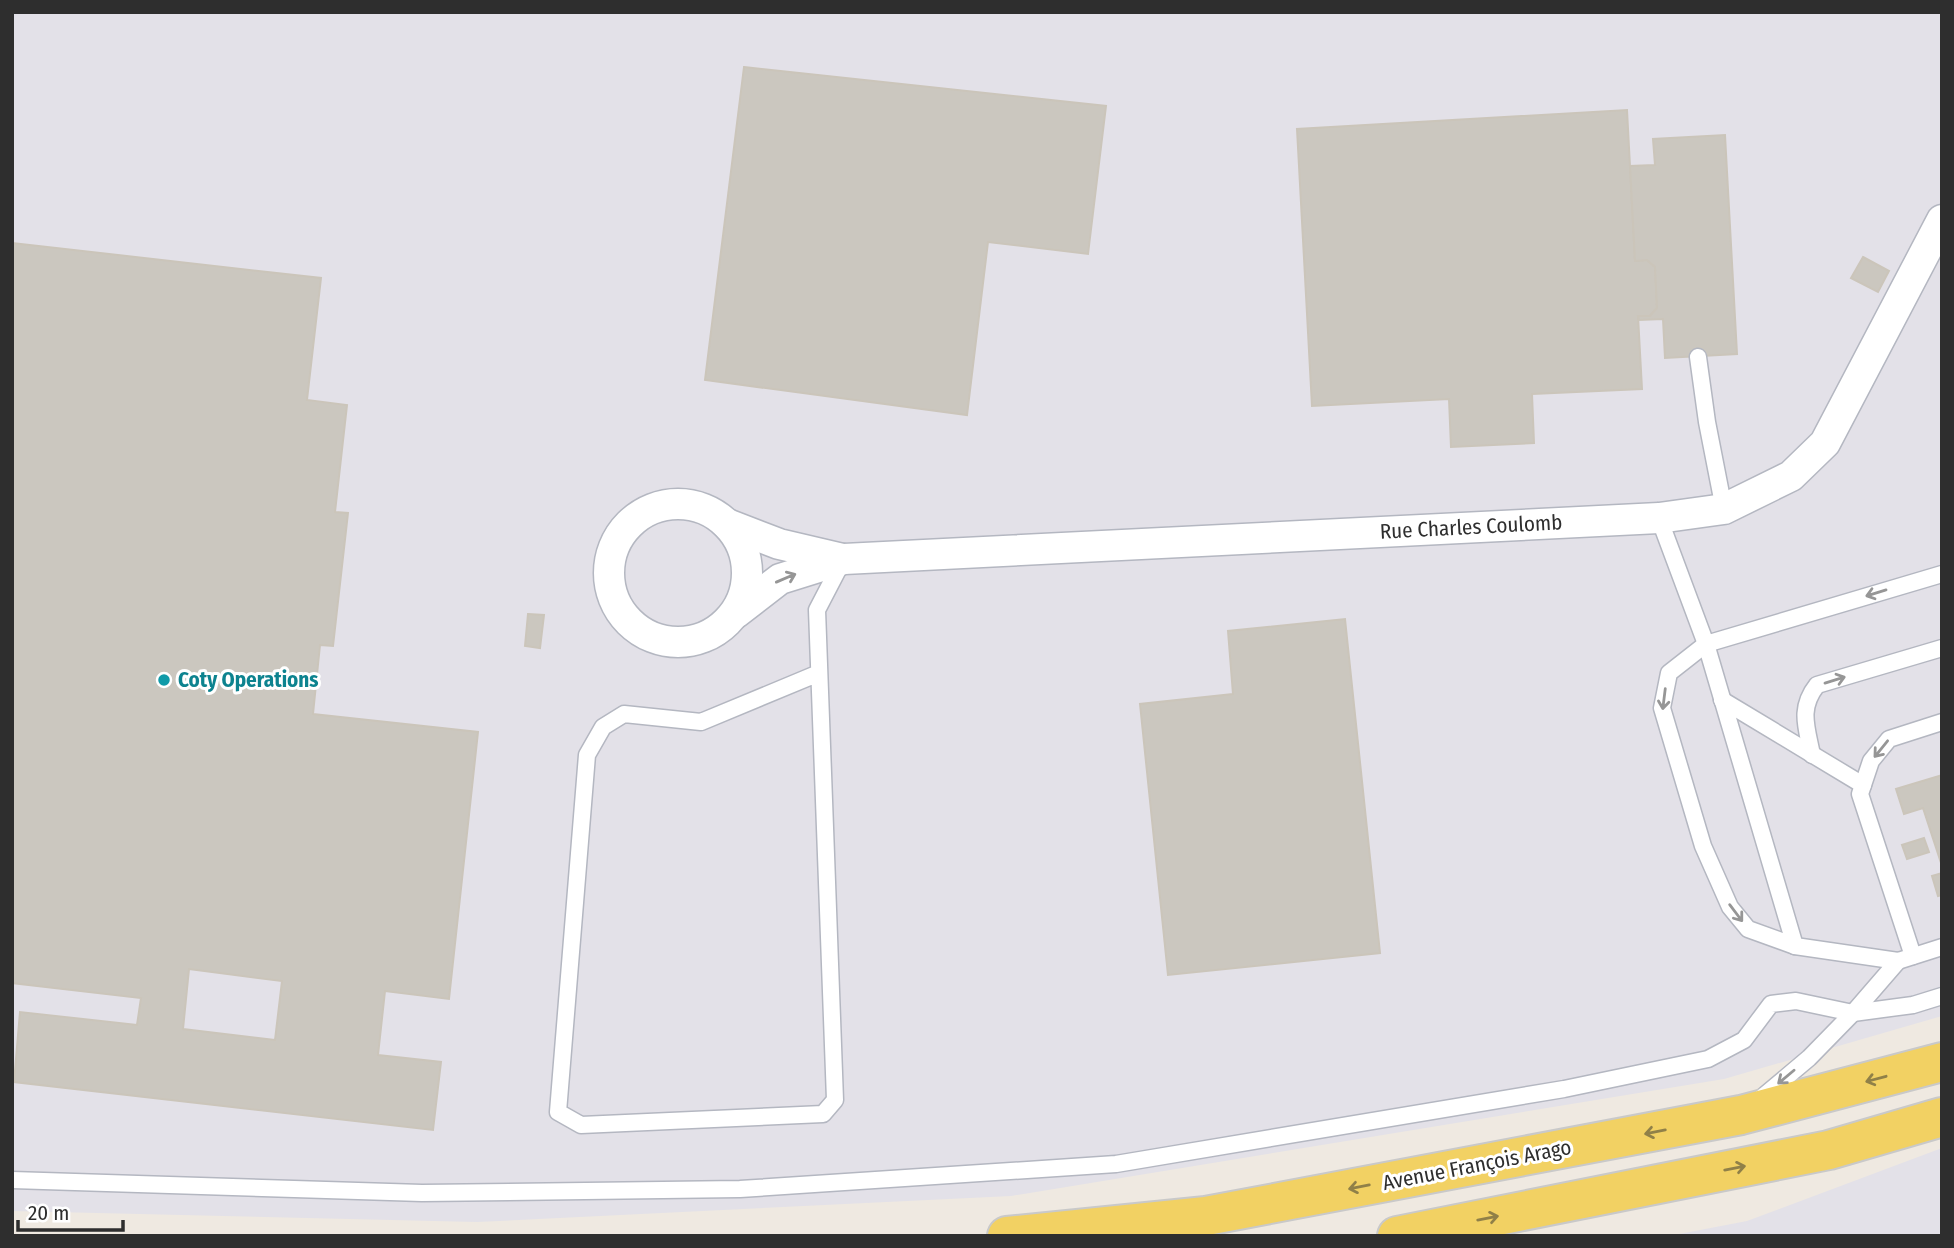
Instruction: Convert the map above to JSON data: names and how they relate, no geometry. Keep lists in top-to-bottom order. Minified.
{"streets":{"main road":["Avenue François Arago"],"street":["Rue Charles Coulomb"]},"places":["Coty Operations"],"scale_bar":"20 m"}
